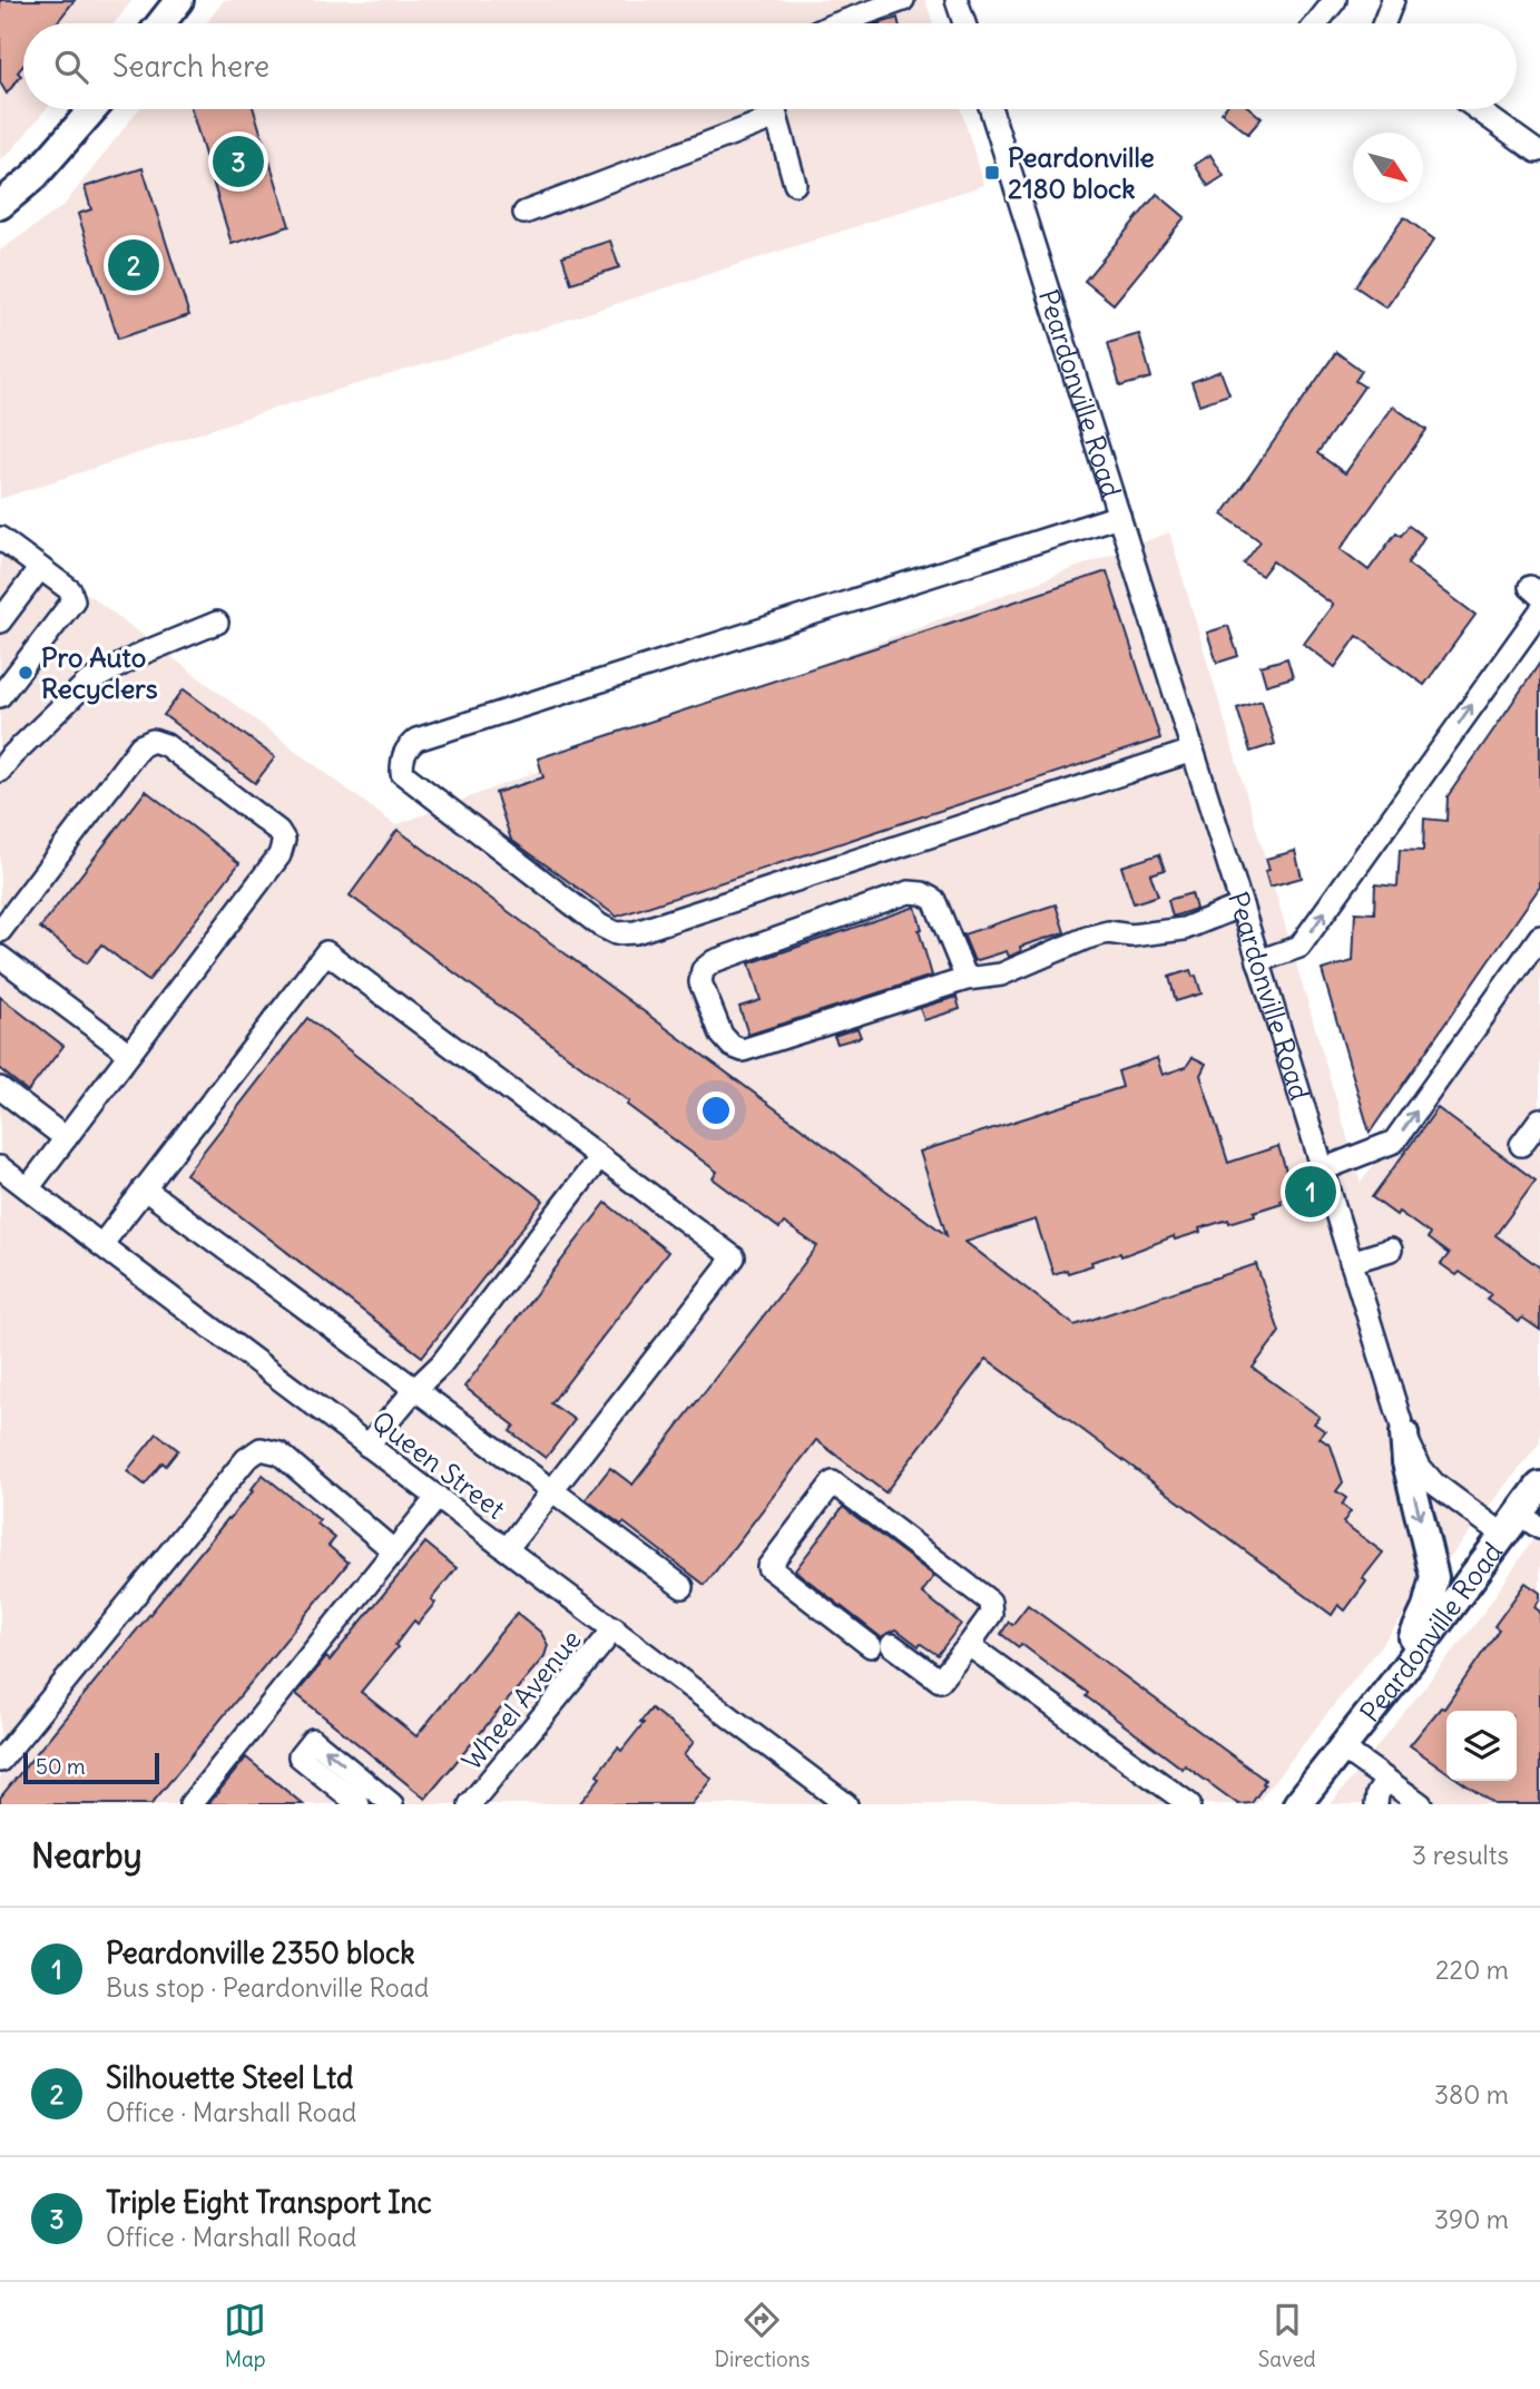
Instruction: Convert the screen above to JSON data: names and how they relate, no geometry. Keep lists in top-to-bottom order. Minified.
{"streets":{"main road":["Peardonville Road"],"street":["Queen Street","Wheel Avenue"]},"crossings":[["Queen Street","Wheel Avenue"]],"places":{"transit":["Peardonville 2180 block"],"other":["Pro Auto Recyclers"]},"scale_bar":"50 m","north":"bottom right","page":{"search":"Search here","pins":["3","2","1"],"scale":"50 m","heading":["Nearby","3 results"],"list":[{"mark":"1","name":"Peardonville 2350 block","note":"Bus stop · Peardonville Road","value":"220 m"},{"mark":"2","name":"Silhouette Steel Ltd","note":"Office · Marshall Road","value":"380 m"},{"mark":"3","name":"Triple Eight Transport Inc","note":"Office · Marshall Road","value":"390 m"}],"nav":["Map","Directions","Saved"]}}
